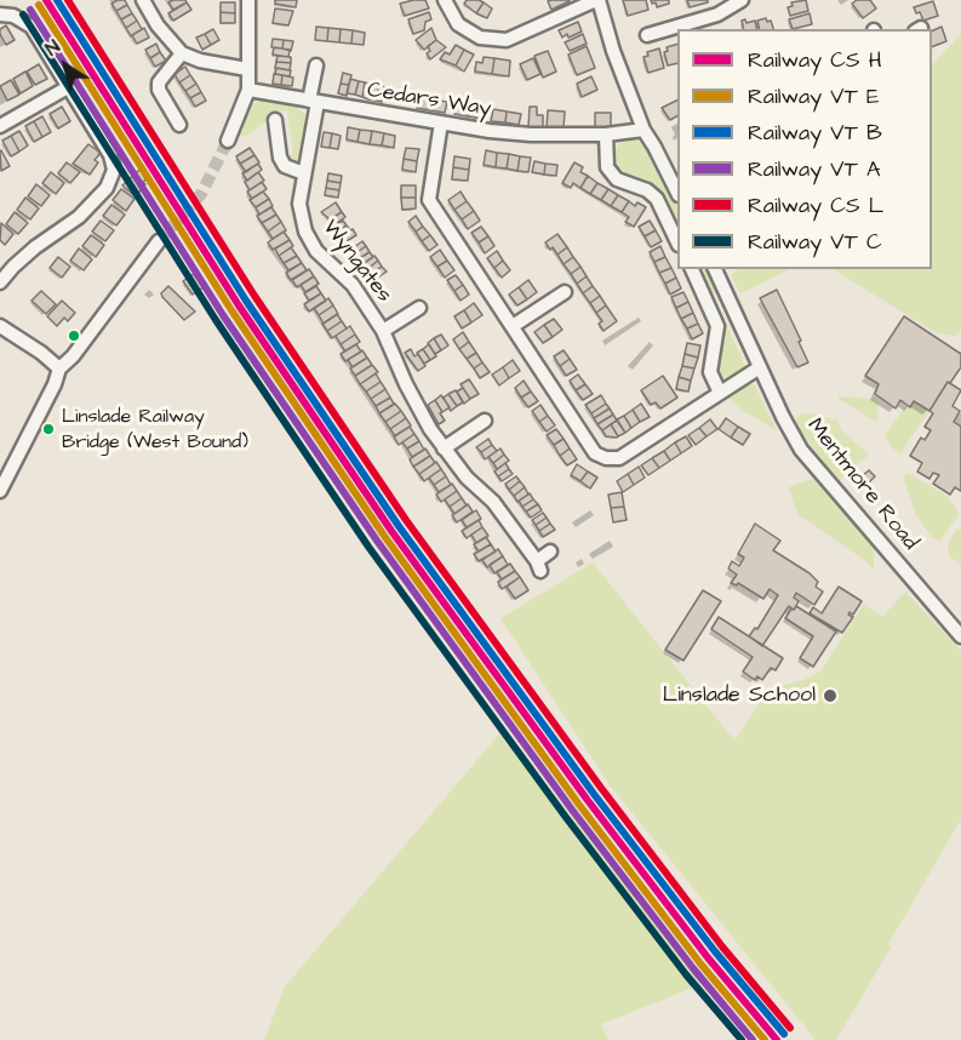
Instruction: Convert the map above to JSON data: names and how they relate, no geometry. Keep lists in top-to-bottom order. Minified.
{"streets":{"street":["Cedars Way","Wyngates","Mentmore Road"]},"crossings":[["Cedars Way","Wyngates"]],"places":["Linslade Railway Bridge (West Bound)","Linslade School"],"legend":["Railway CS H","Railway VT E","Railway VT B","Railway VT A","Railway CS L","Railway VT C"],"north":"top left"}
